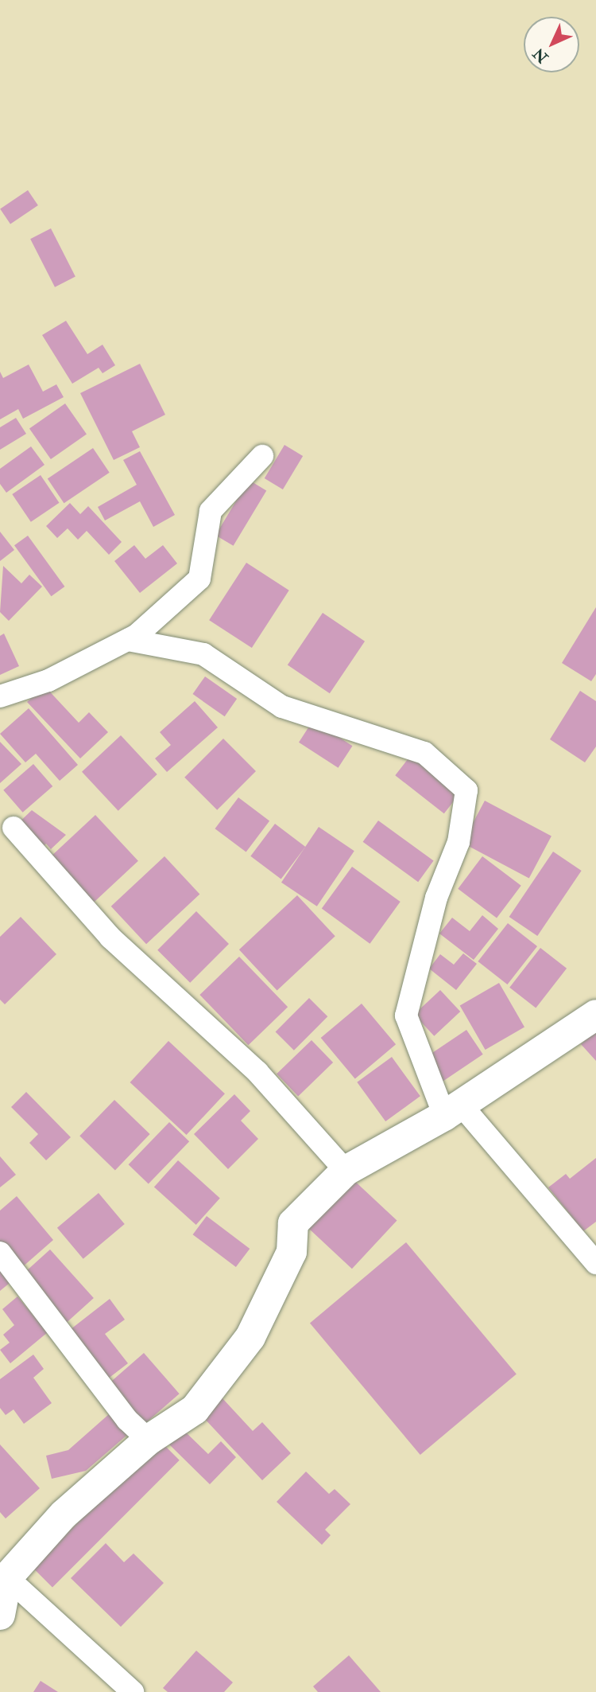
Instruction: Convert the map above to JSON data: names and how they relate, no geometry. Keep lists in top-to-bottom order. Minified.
{"north":"bottom left"}
